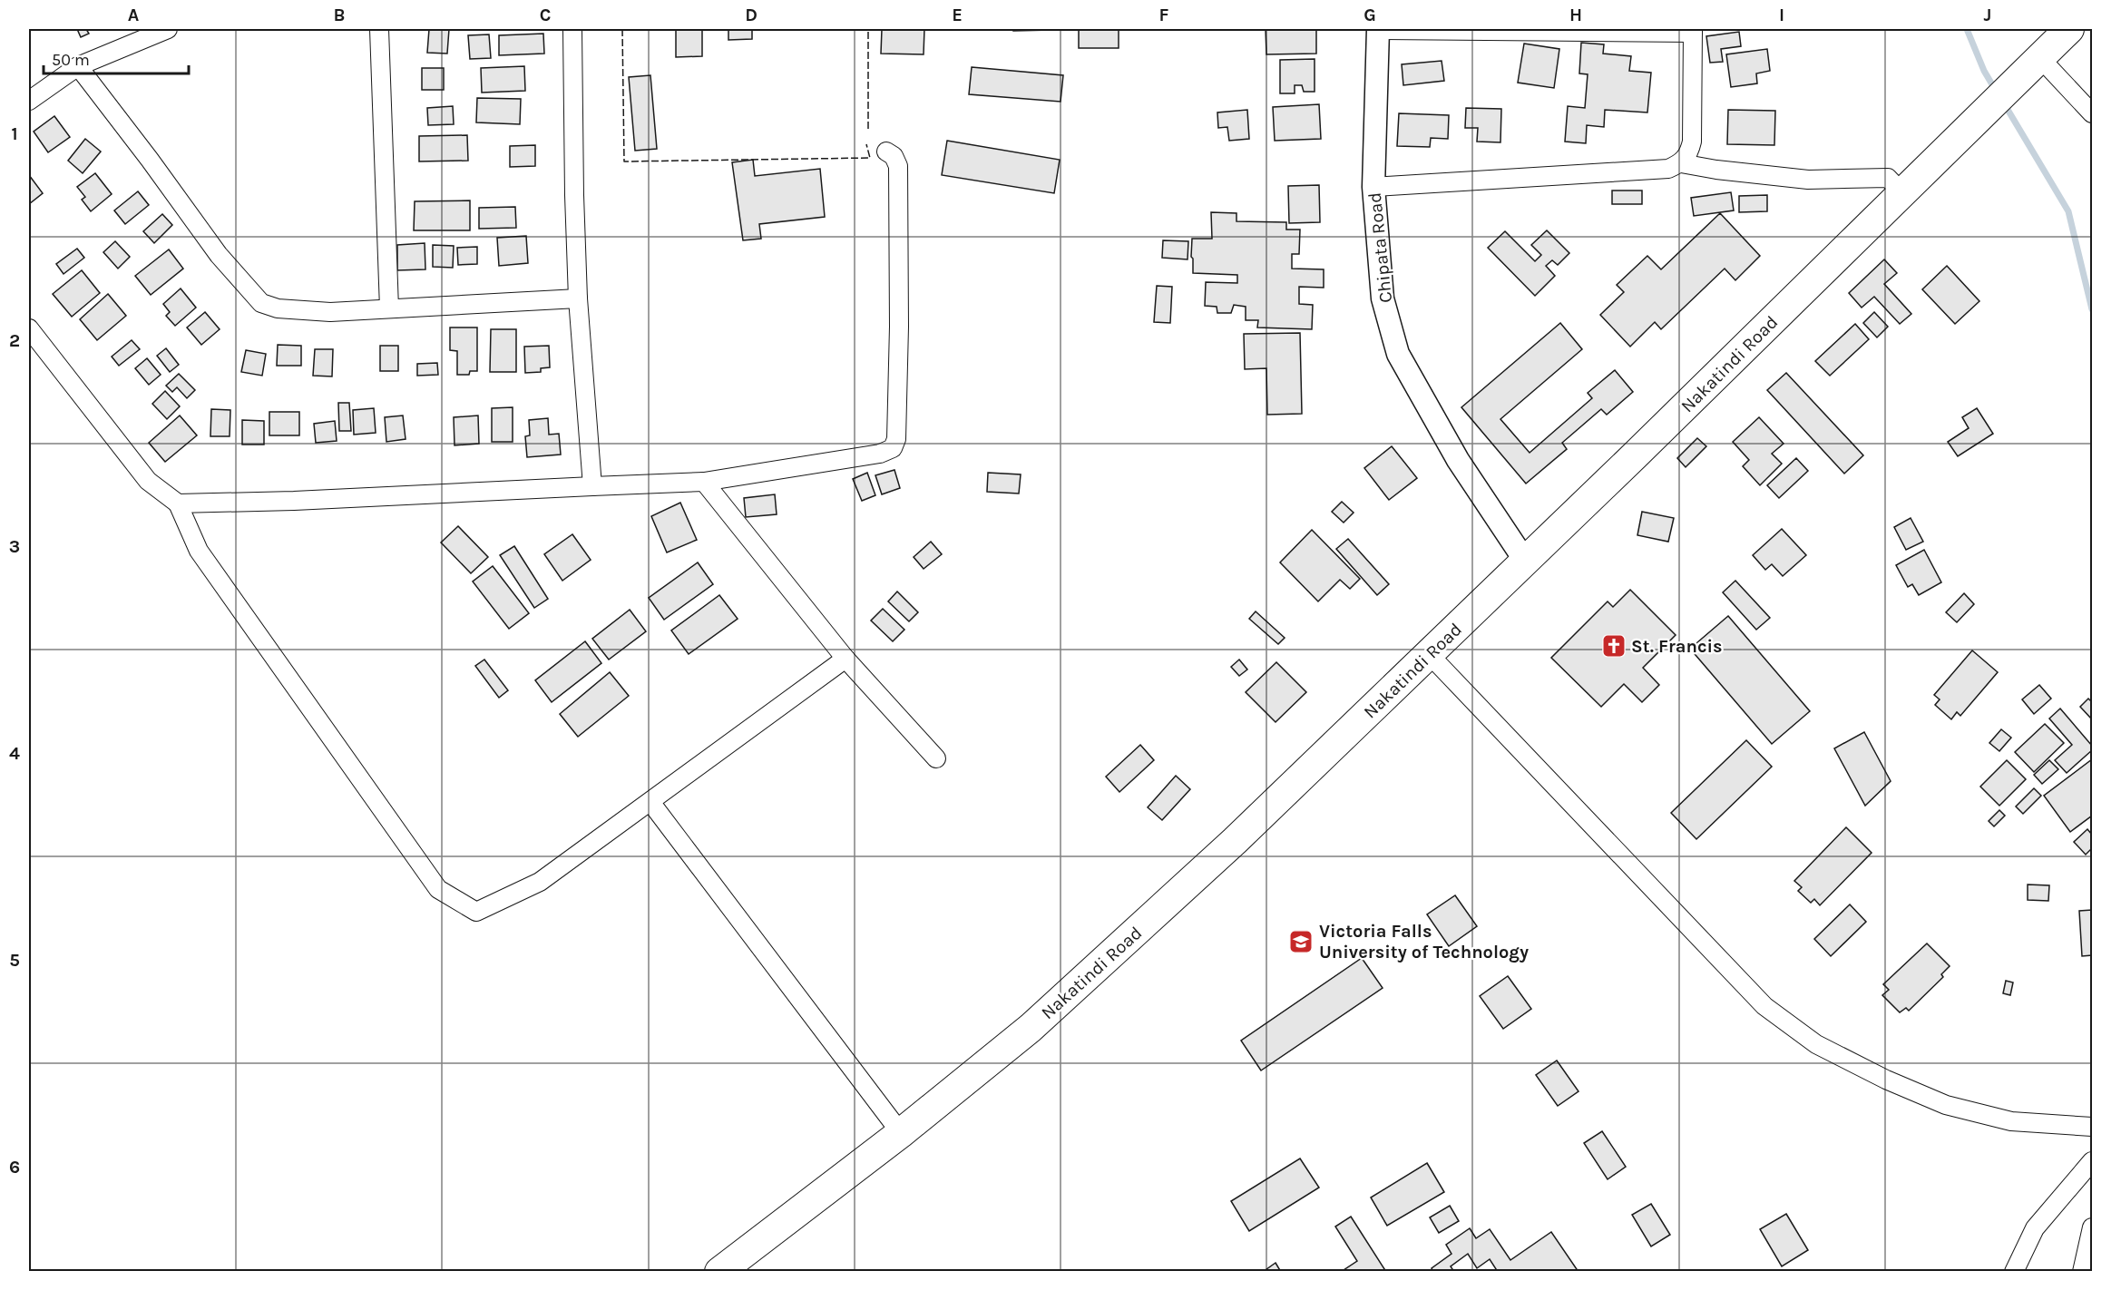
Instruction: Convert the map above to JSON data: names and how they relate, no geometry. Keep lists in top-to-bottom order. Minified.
{"streets":{"highway":["Nakatindi Road"],"street":["Chipata Road"]},"crossings":[["Chipata Road","Nakatindi Road"]],"places":{"church":["St. Francis"],"school or university":["Victoria Falls University of Technology"]},"scale_bar":"50 m","grid":{"columns":["A","B","C","D","E","F","G","H","I","J"],"rows":["1","2","3","4","5","6"]}}
